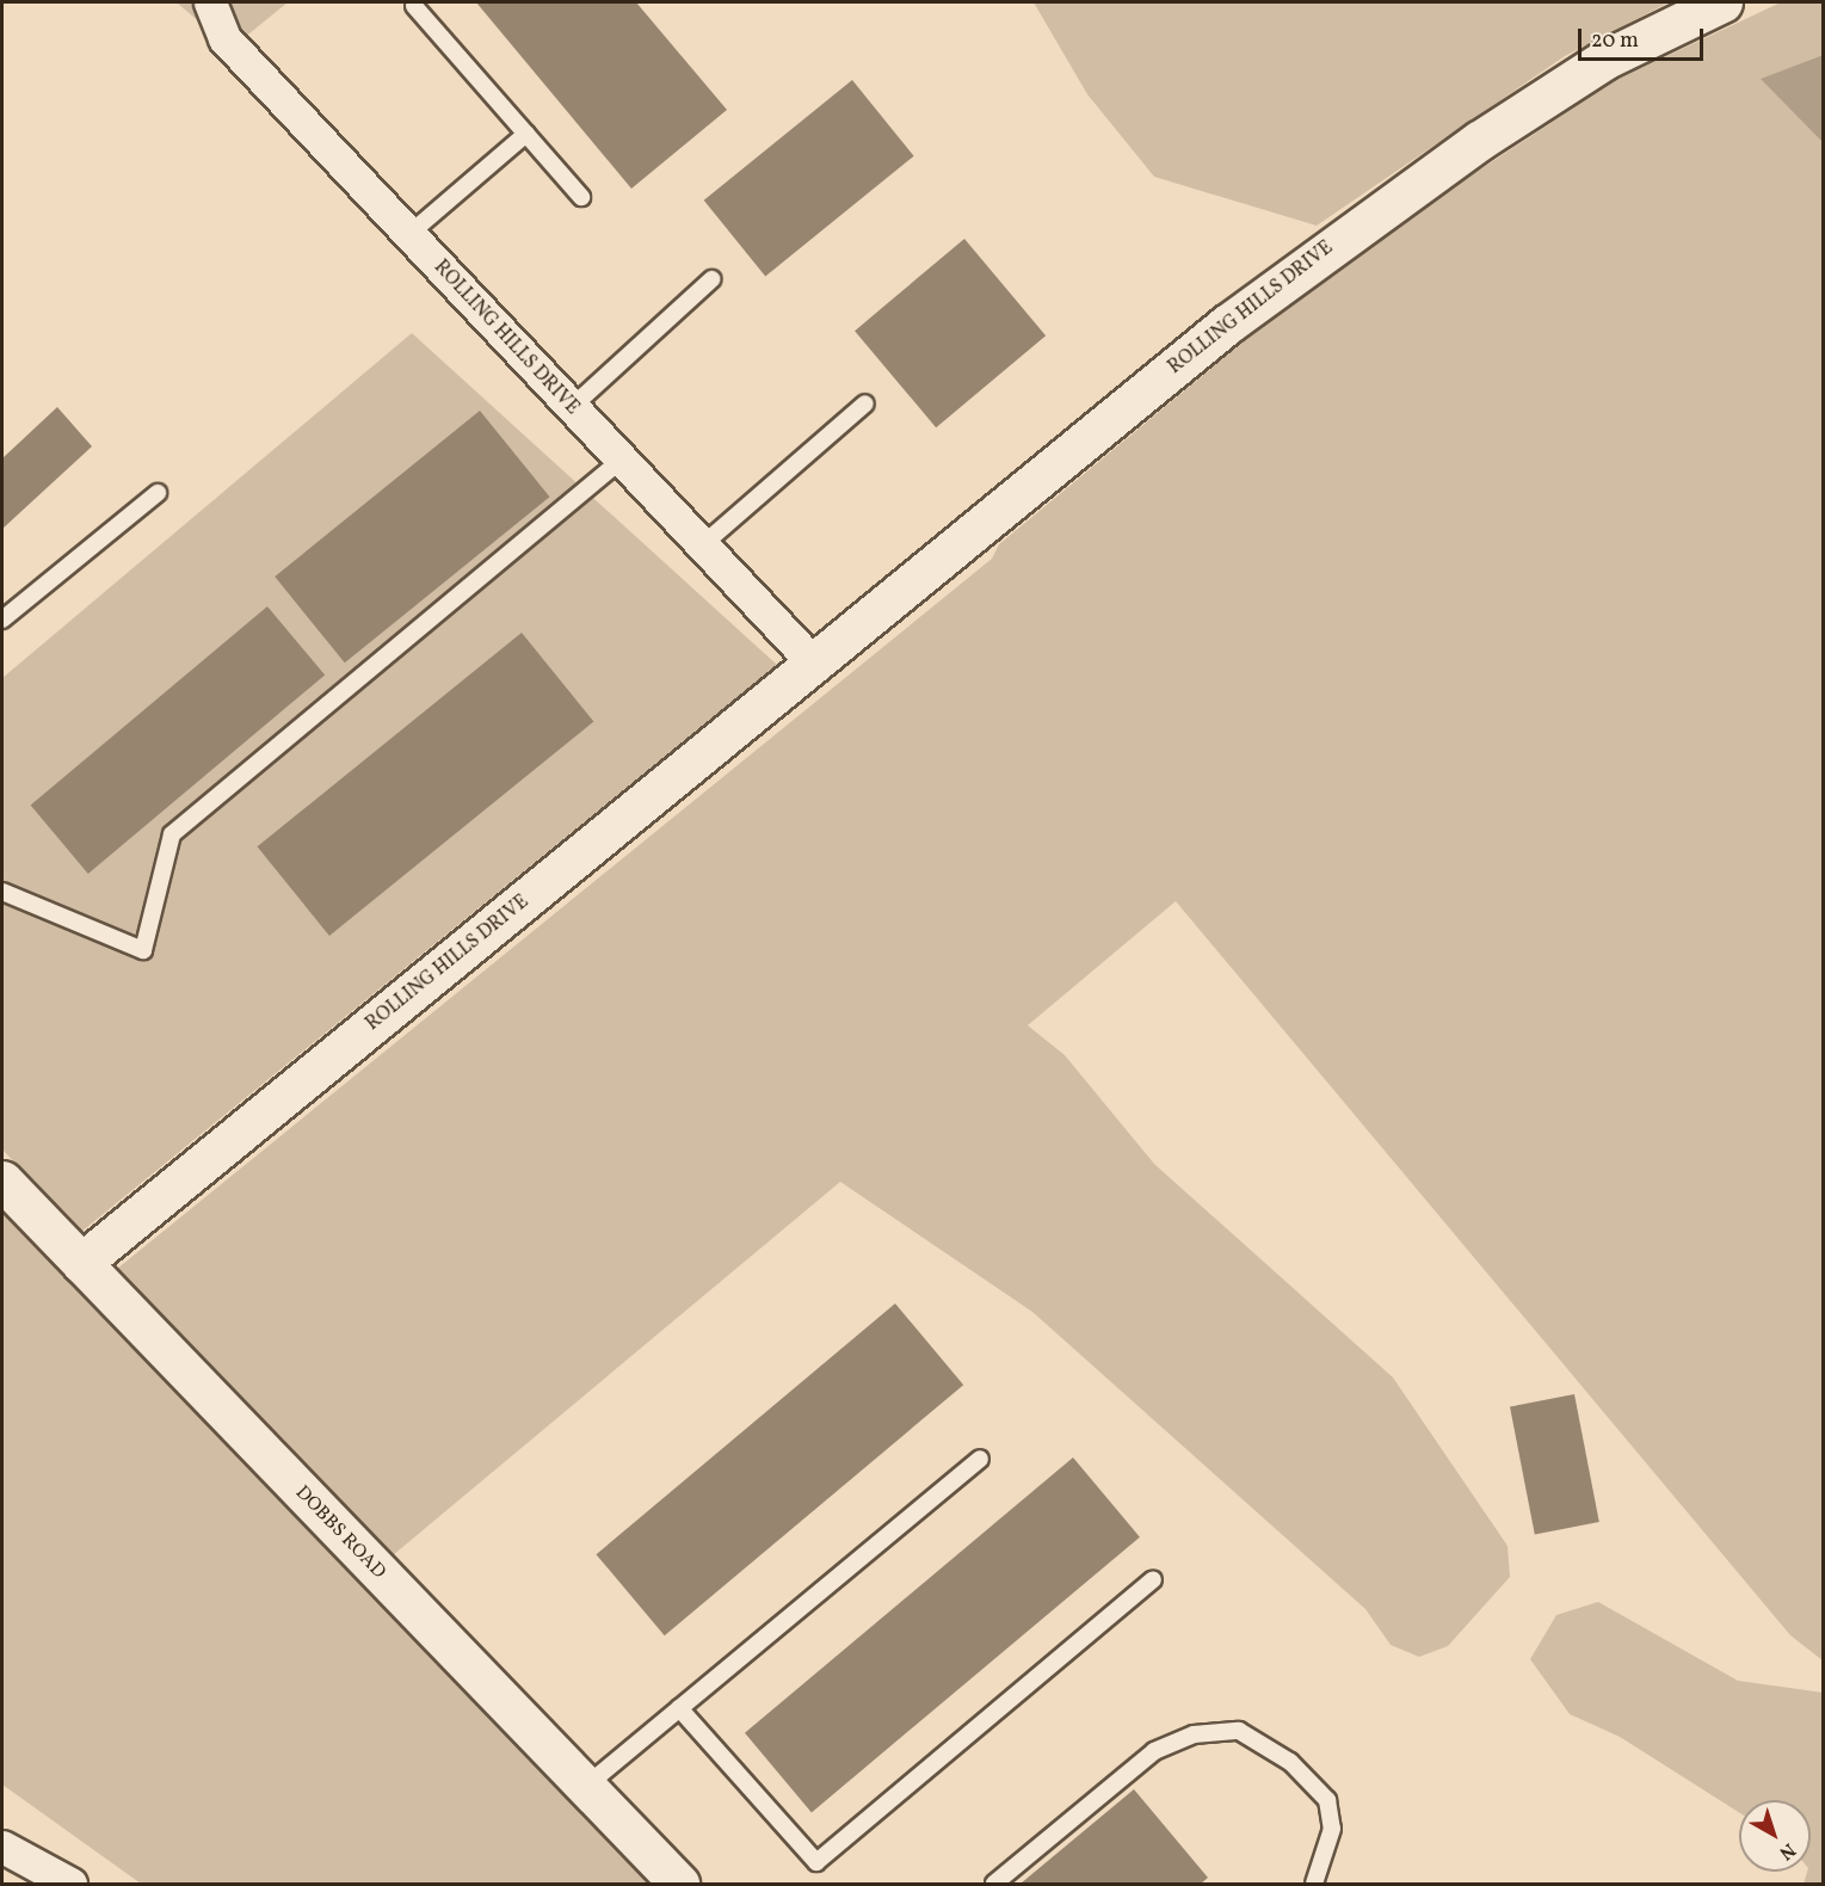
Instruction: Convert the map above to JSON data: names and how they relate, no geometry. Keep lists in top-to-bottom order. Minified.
{"streets":{"street":["ROLLING HILLS DRIVE","DOBBS ROAD"]},"crossings":[["ROLLING HILLS DRIVE","DOBBS ROAD"]],"scale_bar":"20 m","north":"bottom right"}
